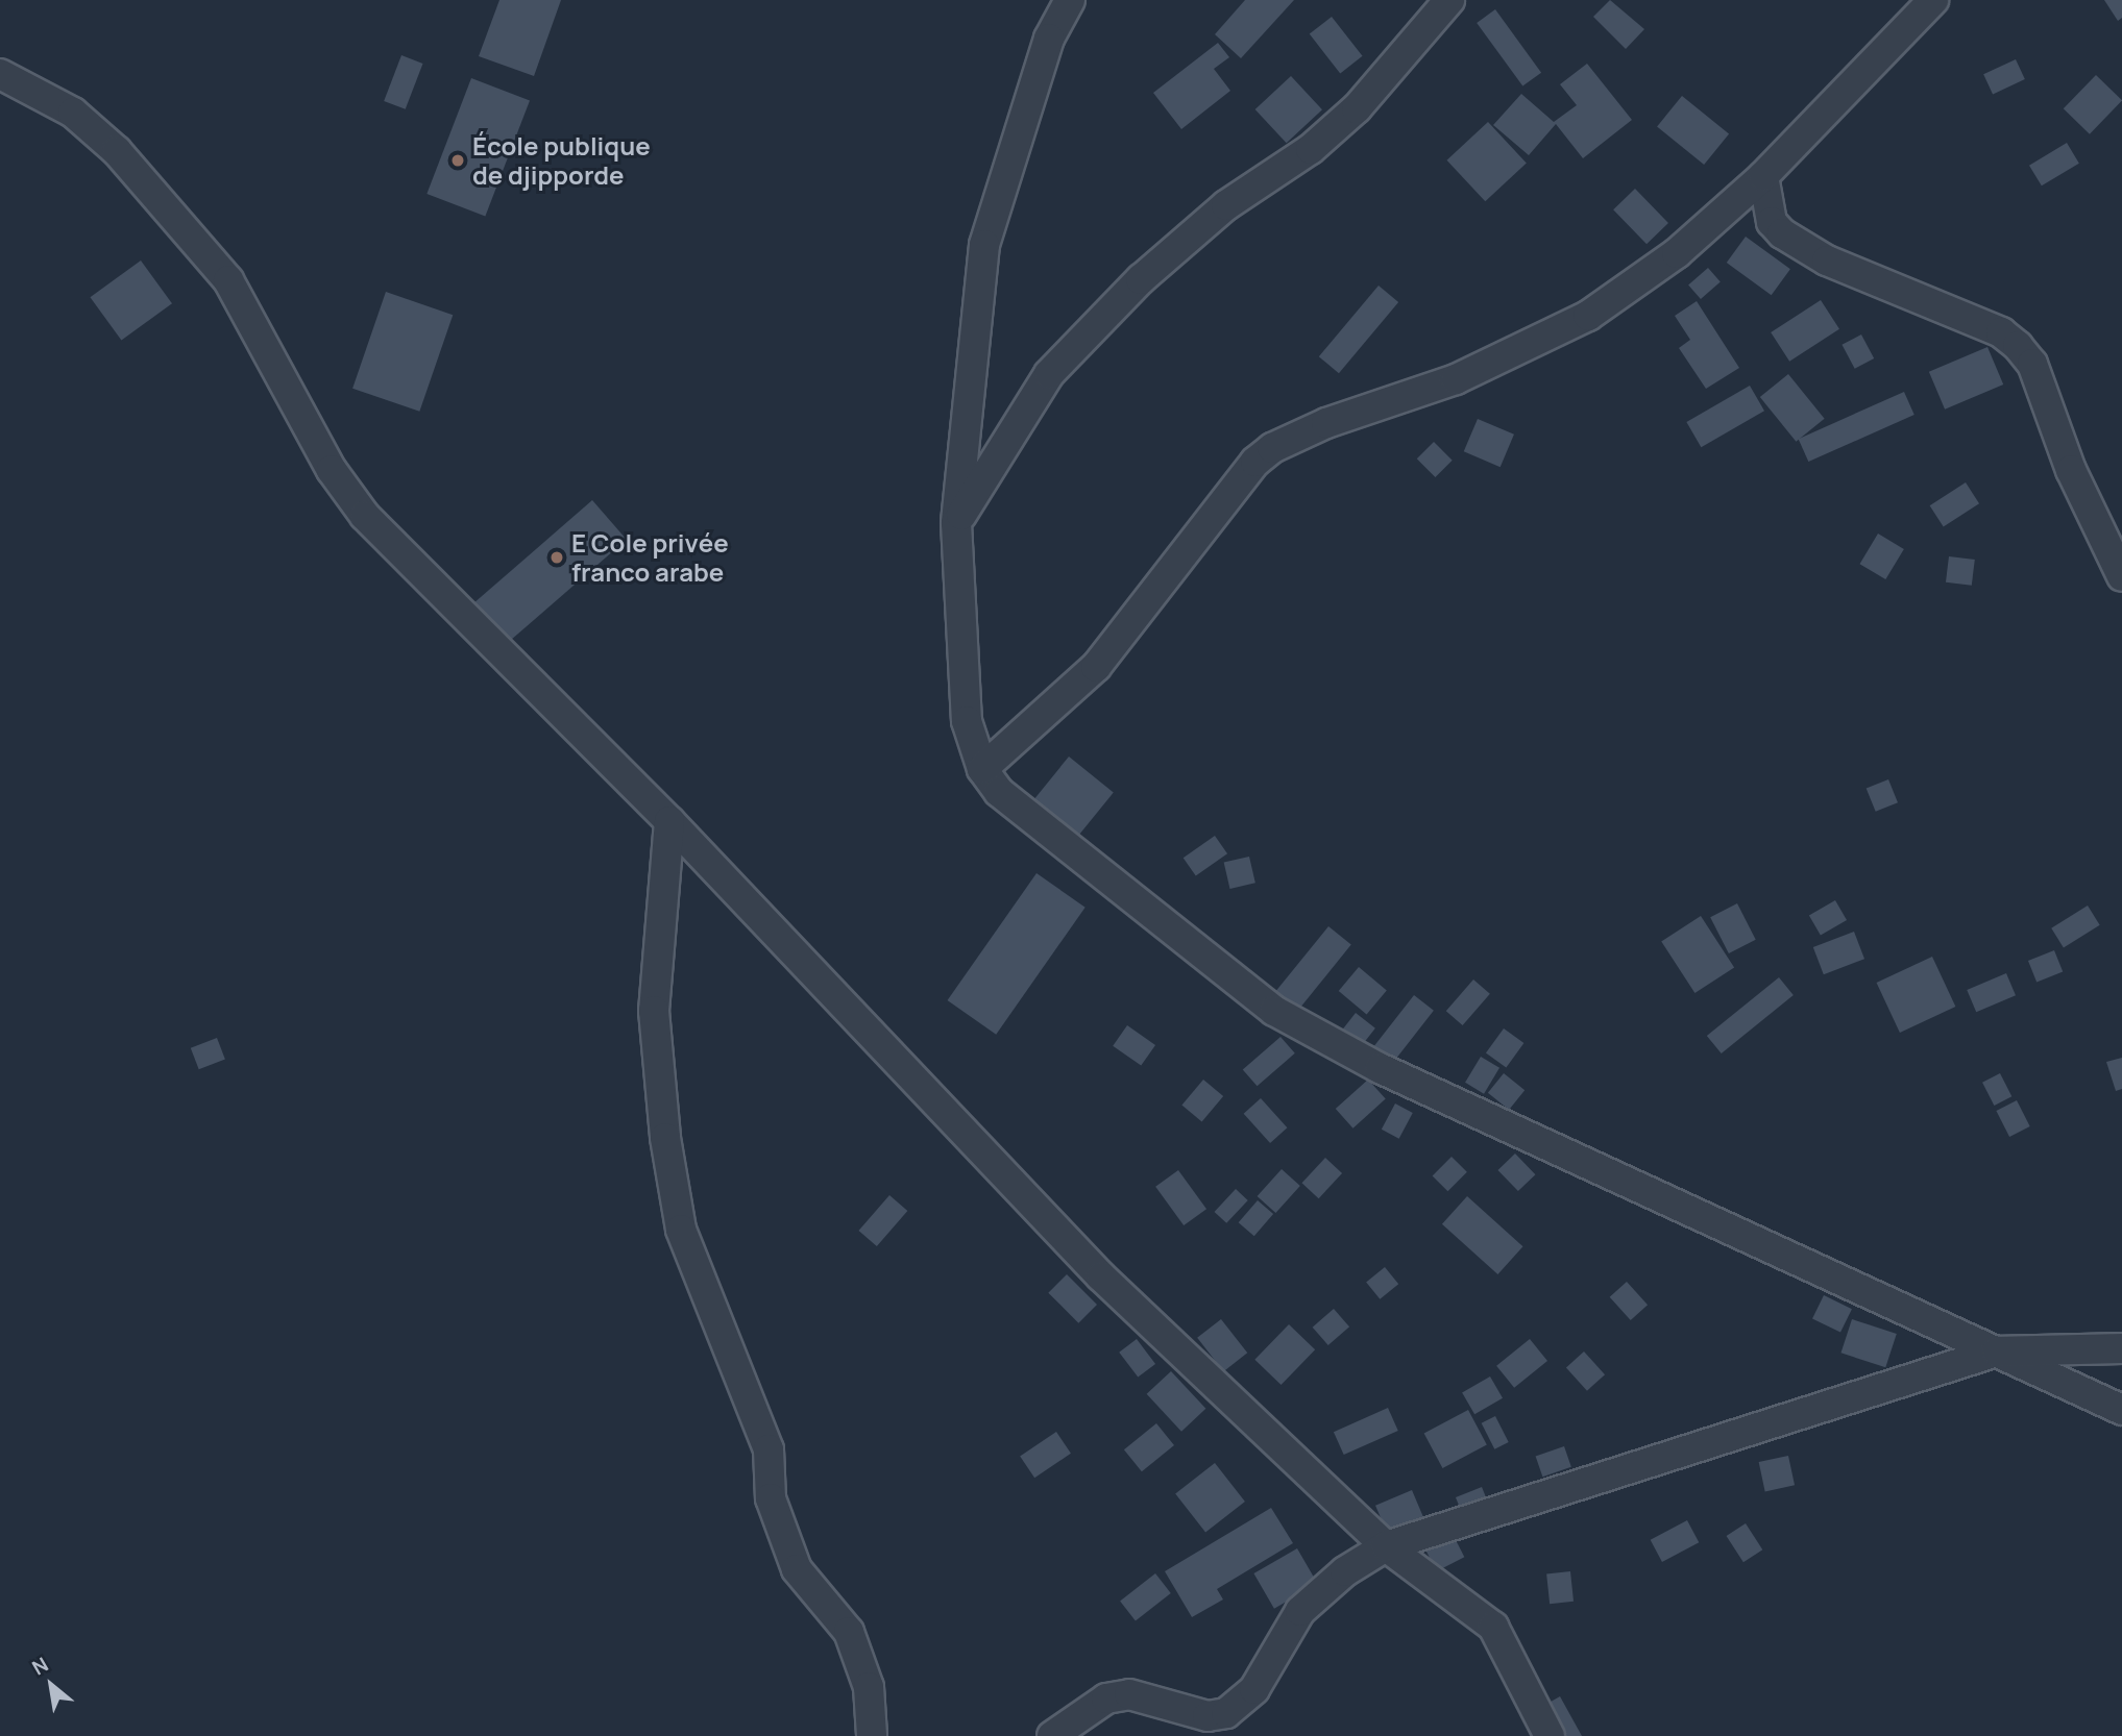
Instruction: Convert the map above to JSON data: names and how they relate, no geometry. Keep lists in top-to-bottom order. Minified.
{"places":["École publique de djipporde","E Cole privée franco arabe"],"north":"top left"}
